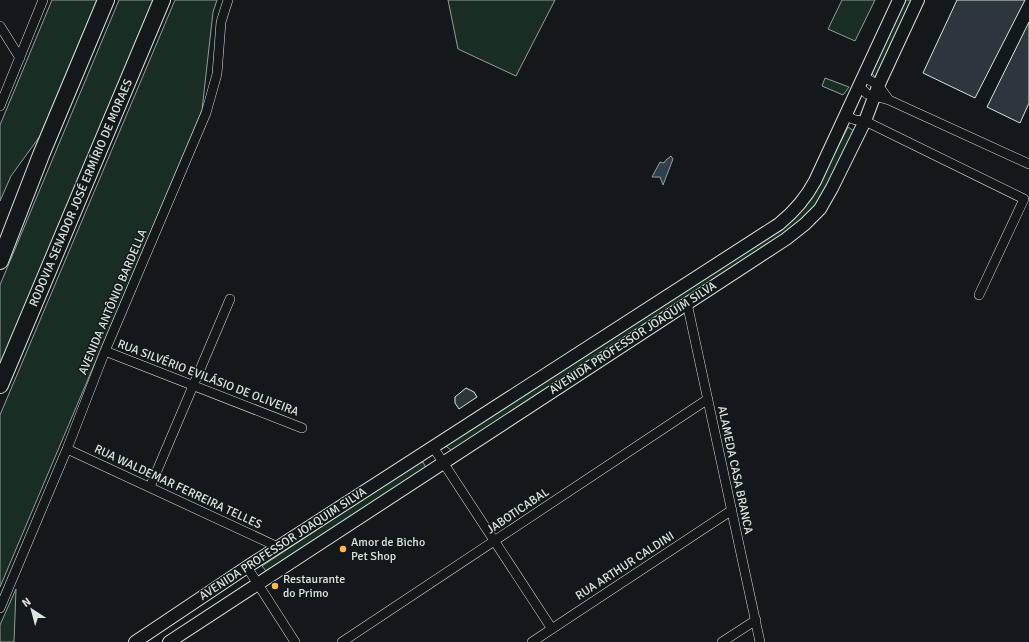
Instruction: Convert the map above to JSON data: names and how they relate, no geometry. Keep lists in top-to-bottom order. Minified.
{"streets":{"highway":["RODOVIA SENADOR JOSÉ ERMÍRIO DE MORAES"],"main road":["AVENIDA PROFESSOR JOAQUIM SILVA"],"street":["AVENIDA ANTÔNIO BARDELLA","RUA SILVÉRIO EVILÁSIO DE OLIVEIRA","ALAMEDA CASA BRANCA","RUA WALDEMAR FERREIRA TELLES","JABOTICABAL","RUA ARTHUR CALDINI"]},"crossings":[["AVENIDA ANTÔNIO BARDELLA","RUA SILVÉRIO EVILÁSIO DE OLIVEIRA"],["AVENIDA ANTÔNIO BARDELLA","RUA WALDEMAR FERREIRA TELLES"],["AVENIDA PROFESSOR JOAQUIM SILVA","ALAMEDA CASA BRANCA"],["AVENIDA PROFESSOR JOAQUIM SILVA","RUA WALDEMAR FERREIRA TELLES"],["ALAMEDA CASA BRANCA","JABOTICABAL"],["ALAMEDA CASA BRANCA","RUA ARTHUR CALDINI"]],"places":["Amor de Bicho Pet Shop","Restaurante do Primo"],"north":"top left"}
